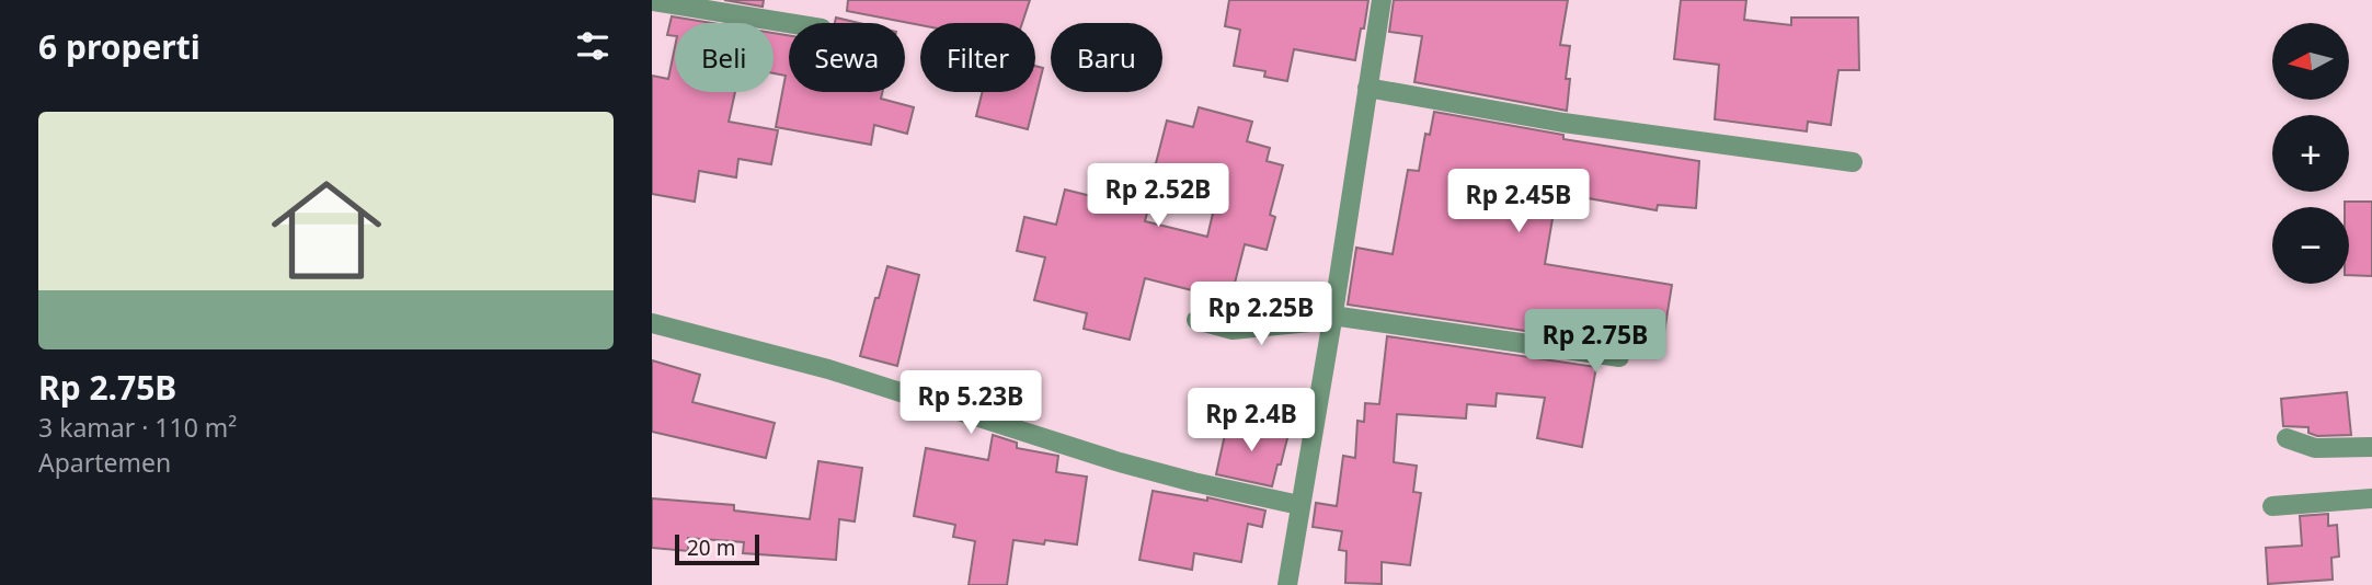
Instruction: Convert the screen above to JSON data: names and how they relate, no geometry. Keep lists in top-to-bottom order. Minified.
{"scale_bar":"20 m","north":"left","page":{"heading":"6 properti","map_buttons":["+","−"],"chip":["Beli","Sewa","Filter","Baru"],"list":[{"name":"Rp 2.75B","note":"3 kamar · 110 m² · Apartemen"}],"price":["Rp 2.52B","Rp 2.45B","Rp 2.25B","Rp 2.75B","Rp 5.23B","Rp 2.4B"],"scale":"20 m"}}
